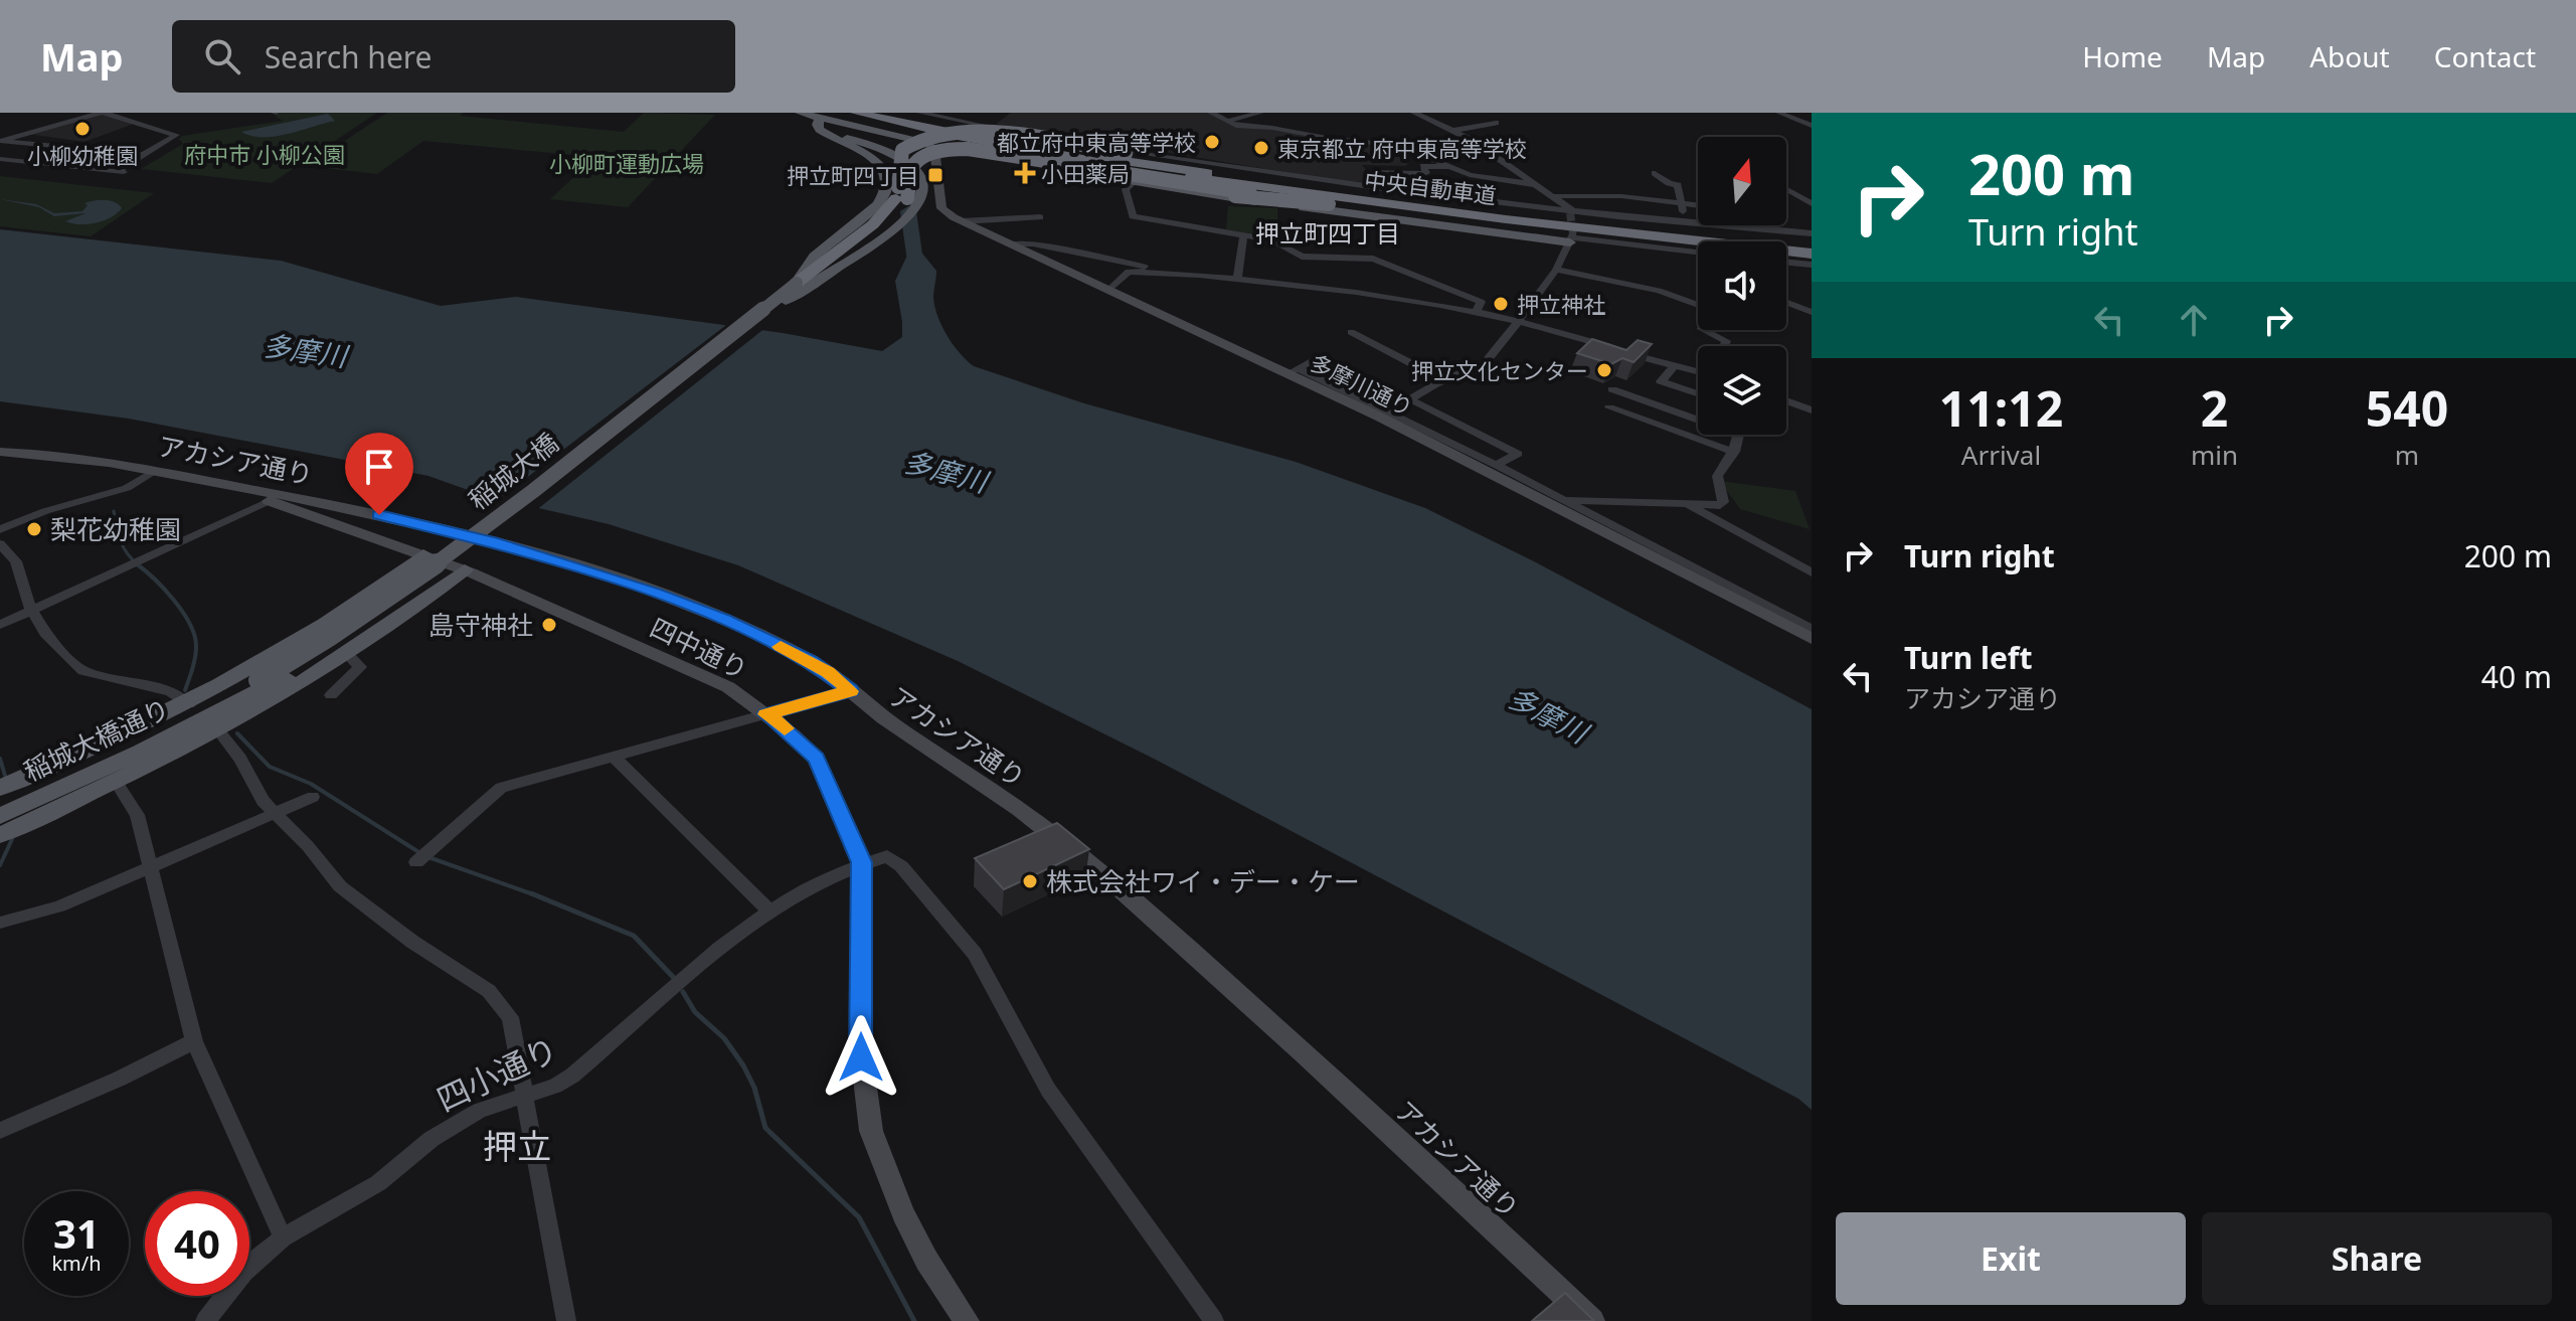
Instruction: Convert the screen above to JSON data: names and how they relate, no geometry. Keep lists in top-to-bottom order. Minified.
{"streets":{"highway":["中央自動車道"],"main road":["稲城大橋","稲城大橋通り"],"street":["多摩川通り","アカシア通り","四中通り","四小通り"]},"crossings":[["アカシア通り","四中通り"],["稲城大橋","稲城大橋通り"],["四中通り","四小通り"]],"districts":["押立町四丁目","押立"],"water":["多摩川"],"parks":["府中市 小柳公園","小柳町運動広場"],"places":{"other":["小柳幼稚園","都立府中東高等学校","東京都立 府中東高等学校","押立神社","押立文化センター","梨花幼稚園","島守神社","株式会社ワイ・デー・ケー"],"health":["小田薬局"],"transit":["押立町四丁目"]},"north":"top","page":{"header":"Map","search":"Search here","nav":["Home","Map","About","Contact"],"turn":["200 m","Turn right"],"eta":["11:12","Arrival","2","min","540","m"],"list":[{"name":"Turn right","value":"200 m"},{"name":"Turn left","note":"アカシア通り","value":"40 m"}],"speed":"31 km/h","limit":"40","buttons":["Exit","Share"]}}
